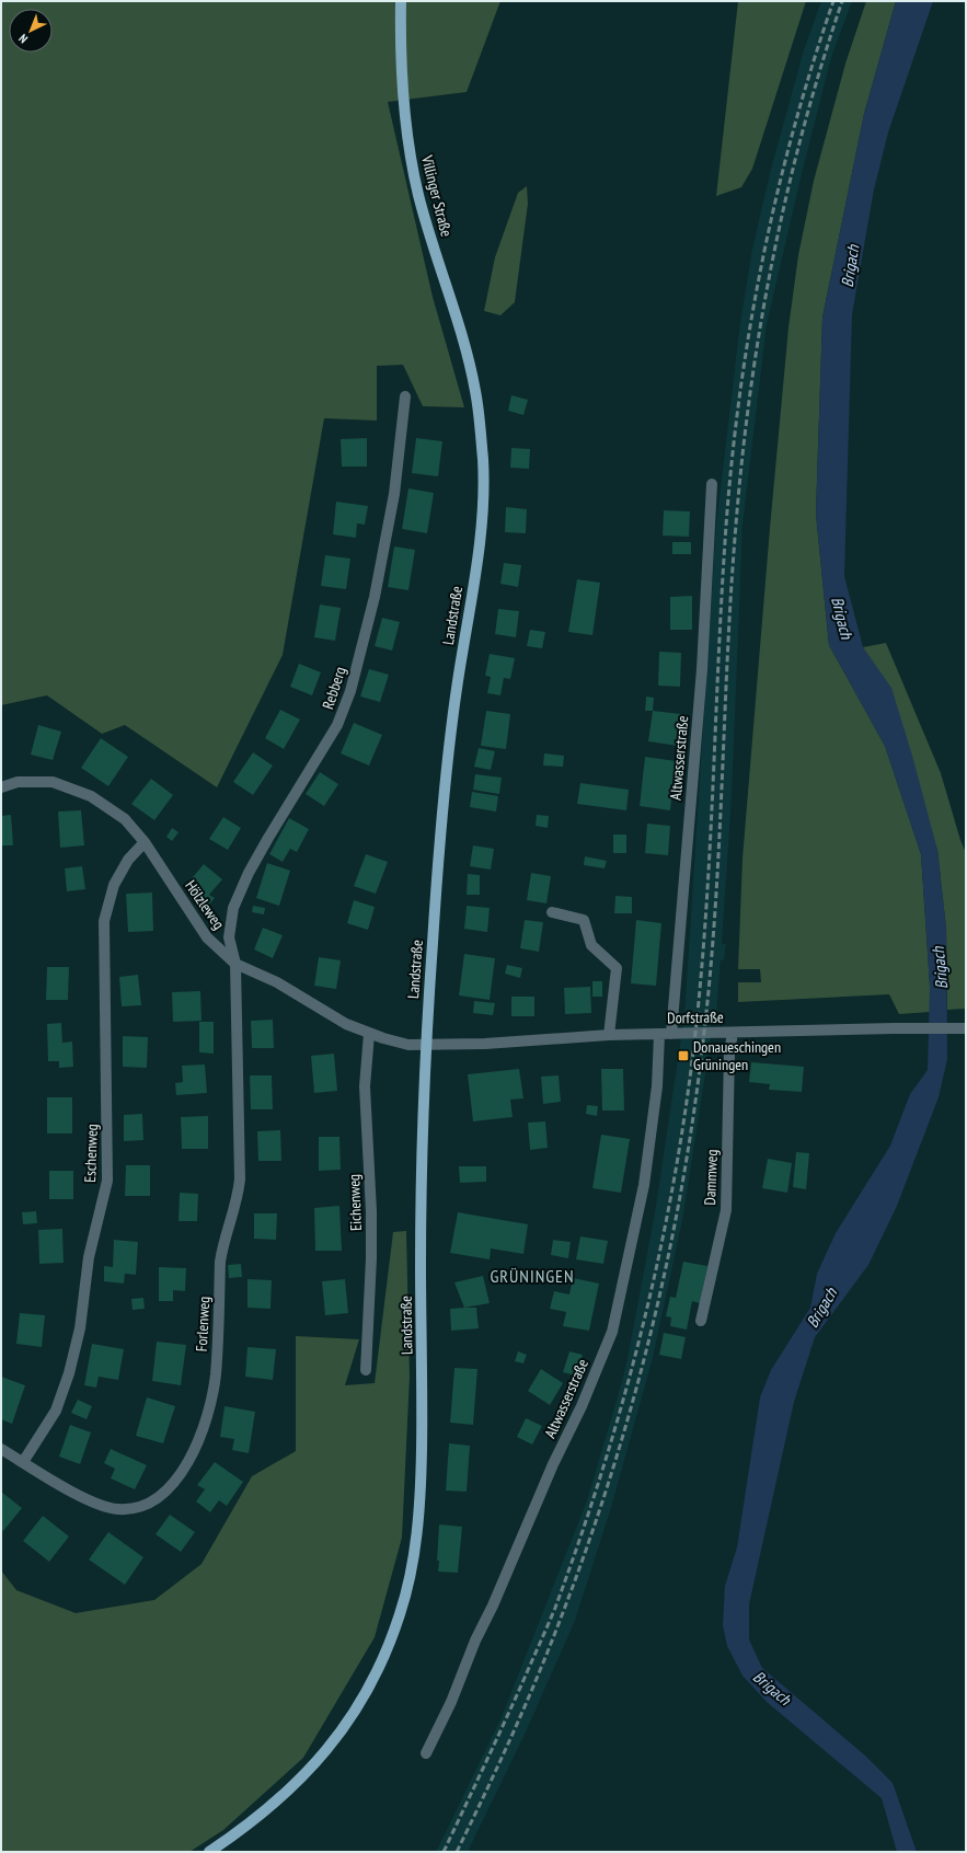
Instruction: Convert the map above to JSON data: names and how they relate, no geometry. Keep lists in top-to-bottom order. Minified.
{"streets":{"main road":["Villinger Straße","Landstraße"],"street":["Rebberg","Altwasserstraße","Hölzleweg","Dorfstraße","Eschenweg","Dammweg","Eichenweg","Forlenweg"]},"crossings":[["Villinger Straße","Landstraße"],["Landstraße","Hölzleweg"],["Landstraße","Dorfstraße"],["Rebberg","Hölzleweg"],["Rebberg","Forlenweg"],["Altwasserstraße","Dorfstraße"],["Hölzleweg","Dorfstraße"],["Hölzleweg","Eschenweg"],["Hölzleweg","Eichenweg"],["Hölzleweg","Forlenweg"],["Dorfstraße","Dammweg"],["Eschenweg","Forlenweg"]],"districts":["GRÜNINGEN"],"water":["Brigach"],"places":{"transit":["Donaueschingen Grüningen"]},"north":"bottom left"}
